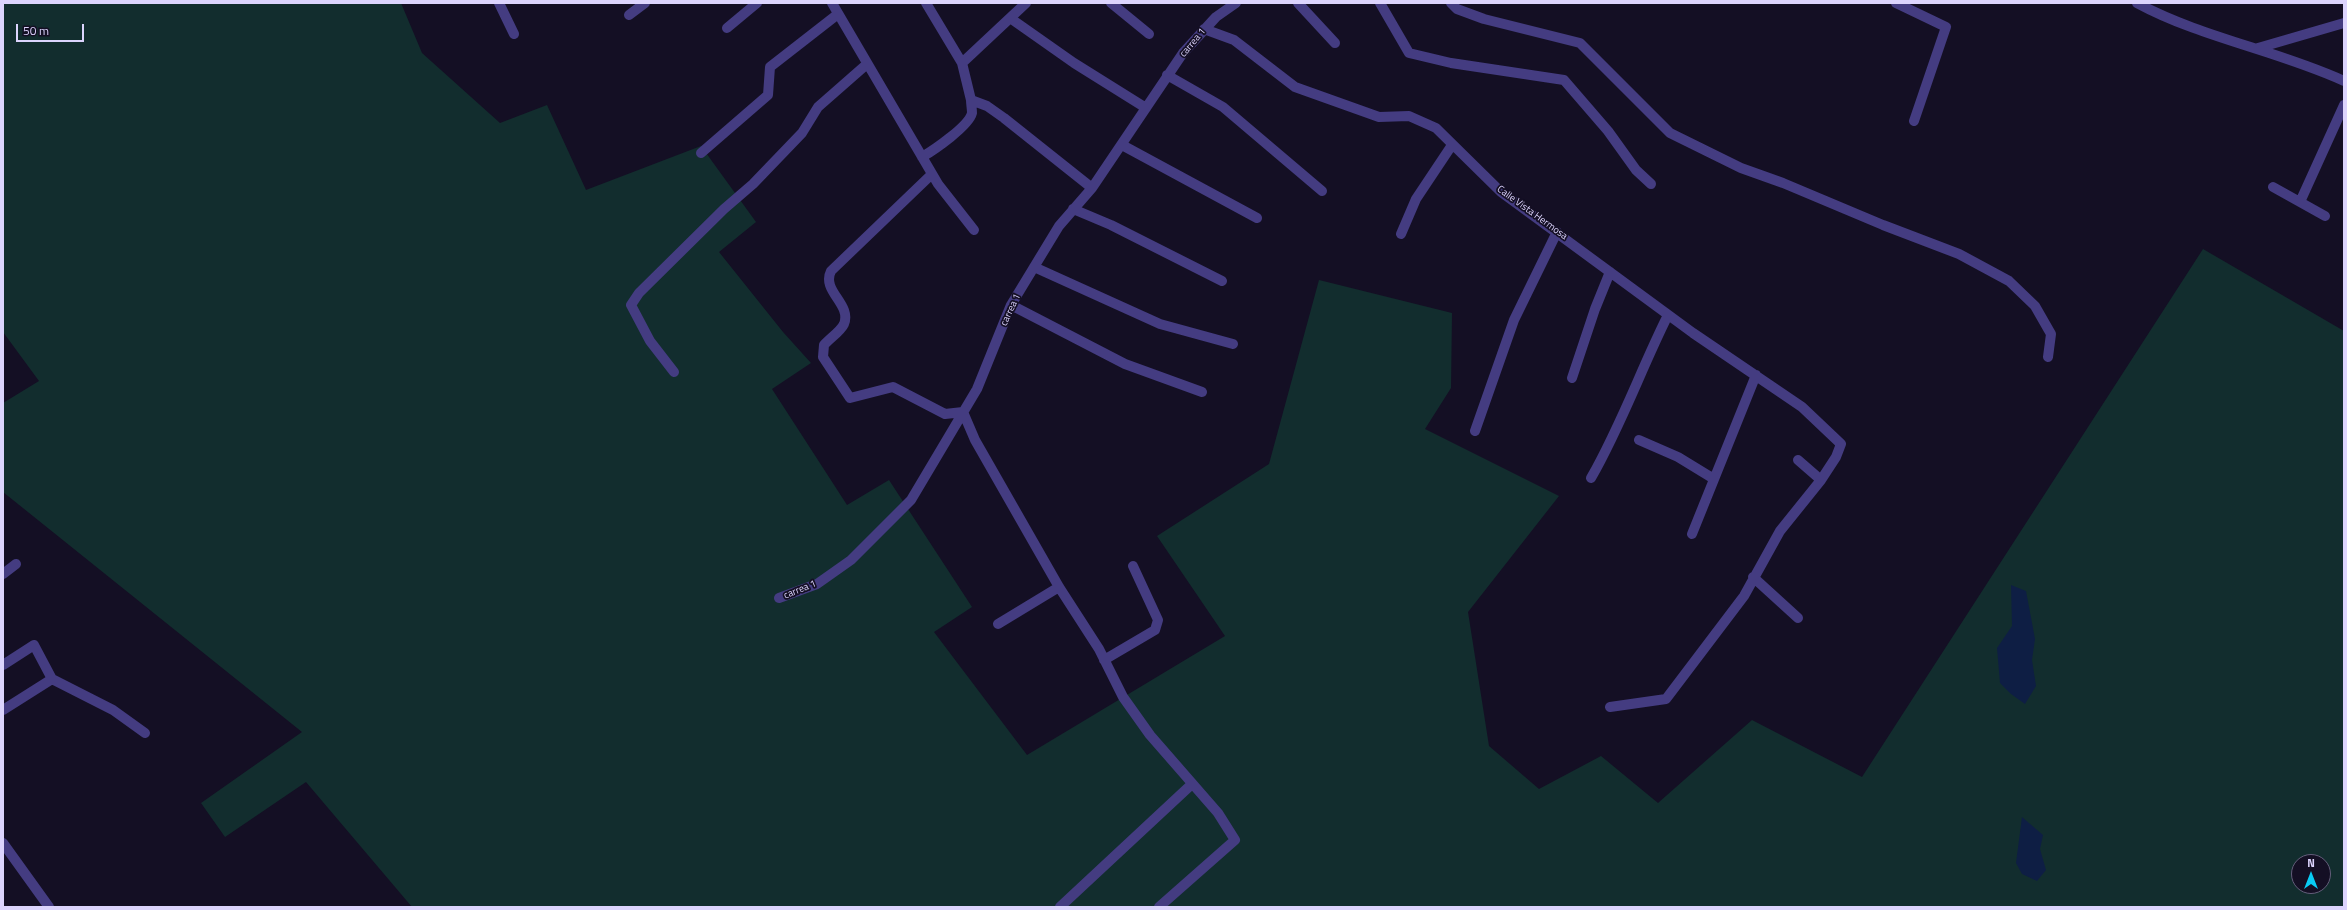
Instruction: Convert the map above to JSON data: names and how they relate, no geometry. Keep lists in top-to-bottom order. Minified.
{"streets":{"street":["carrea 1","Calle Vista Hermosa"]},"crossings":[["carrea 1","Calle Vista Hermosa"]],"scale_bar":"50 m","north":"top"}
